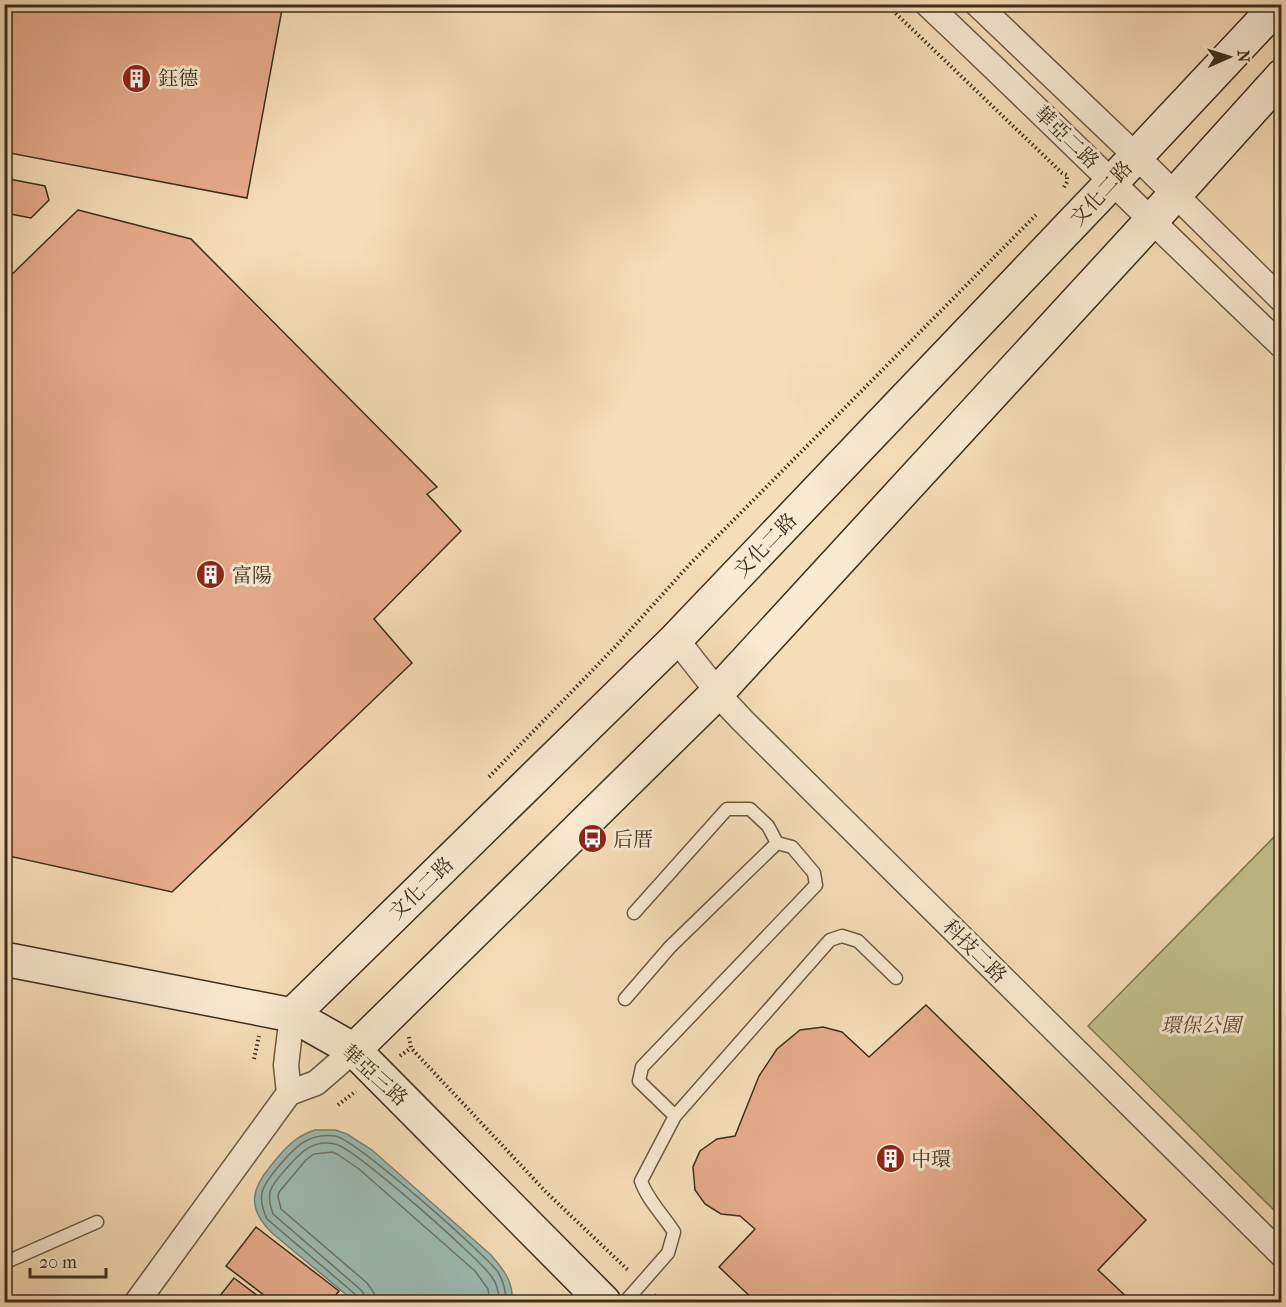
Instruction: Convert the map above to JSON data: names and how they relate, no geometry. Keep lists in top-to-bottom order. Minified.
{"streets":{"street":["華亞二路","文化二路","科技二路","華亞三路"]},"crossings":[["華亞二路","文化二路"],["文化二路","科技二路"],["文化二路","華亞三路"]],"parks":["環保公園"],"places":{"building":["鈺德","富陽","中環"],"bus stop":["后厝"]},"scale_bar":"20 m","north":"right"}
